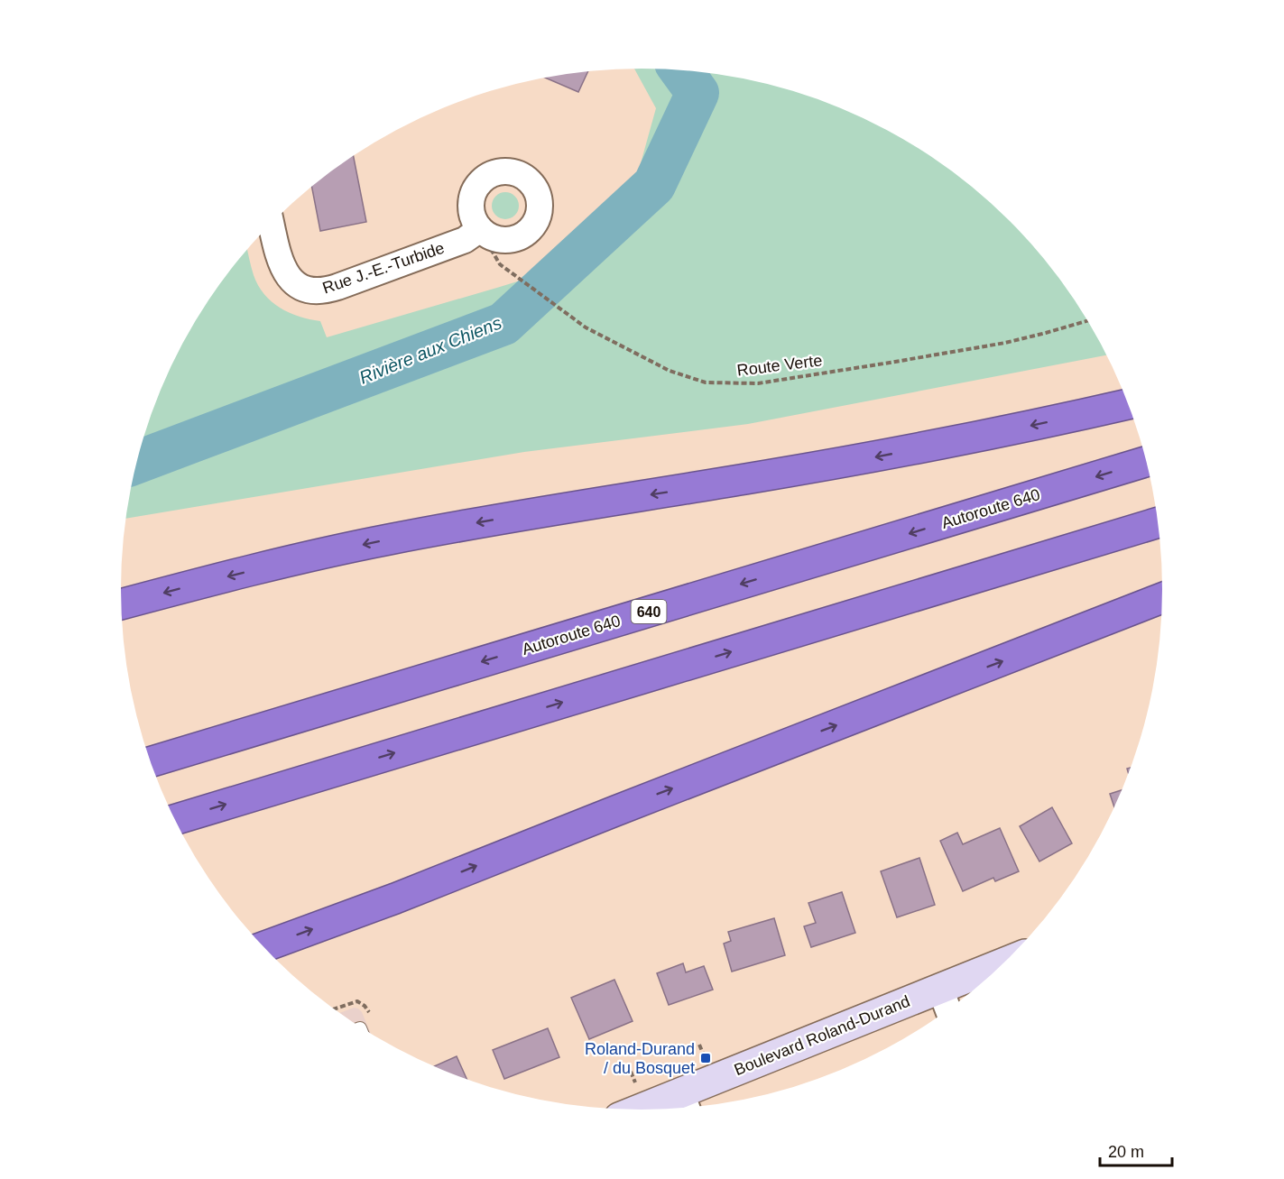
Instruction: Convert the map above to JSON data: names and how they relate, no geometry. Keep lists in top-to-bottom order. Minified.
{"streets":{"highway":["Autoroute 640","640"],"street":["Rue J.-E.-Turbide","Boulevard Roland-Durand"],"path":["Route Verte"]},"water":["Rivière aux Chiens"],"places":{"transit":["Roland-Durand / du Bosquet"]},"scale_bar":"20 m"}
